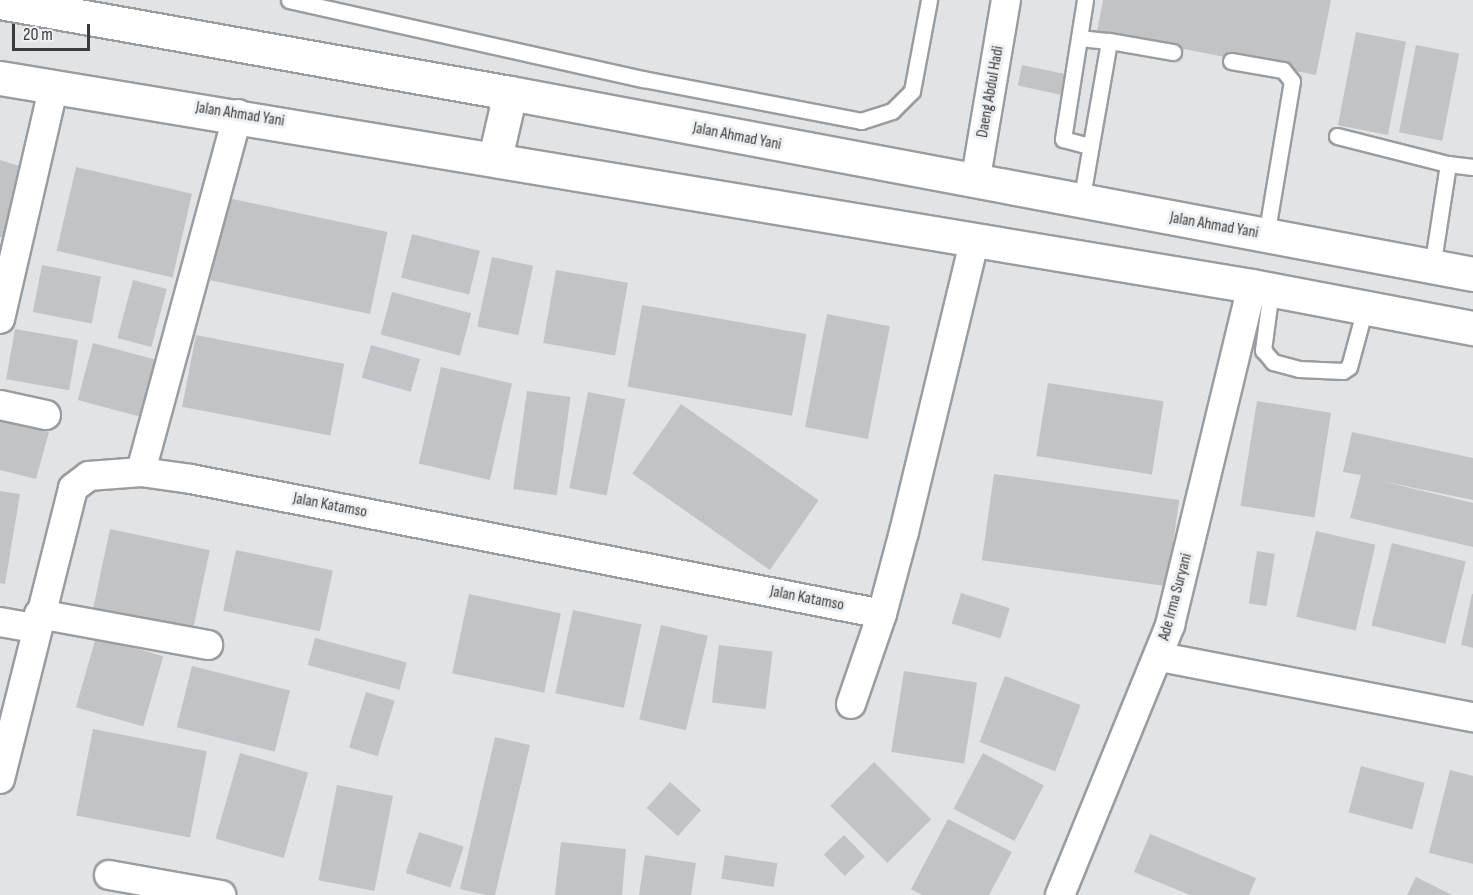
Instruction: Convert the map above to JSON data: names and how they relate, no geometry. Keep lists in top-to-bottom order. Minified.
{"streets":{"main road":["Jalan Ahmad Yani"],"street":["Daeng Abdul Hadi","Jalan Katamso","Ade Irma Suryani"]},"crossings":[["Daeng Abdul Hadi","Jalan Ahmad Yani"],["Jalan Ahmad Yani","Ade Irma Suryani"]],"scale_bar":"20 m"}
